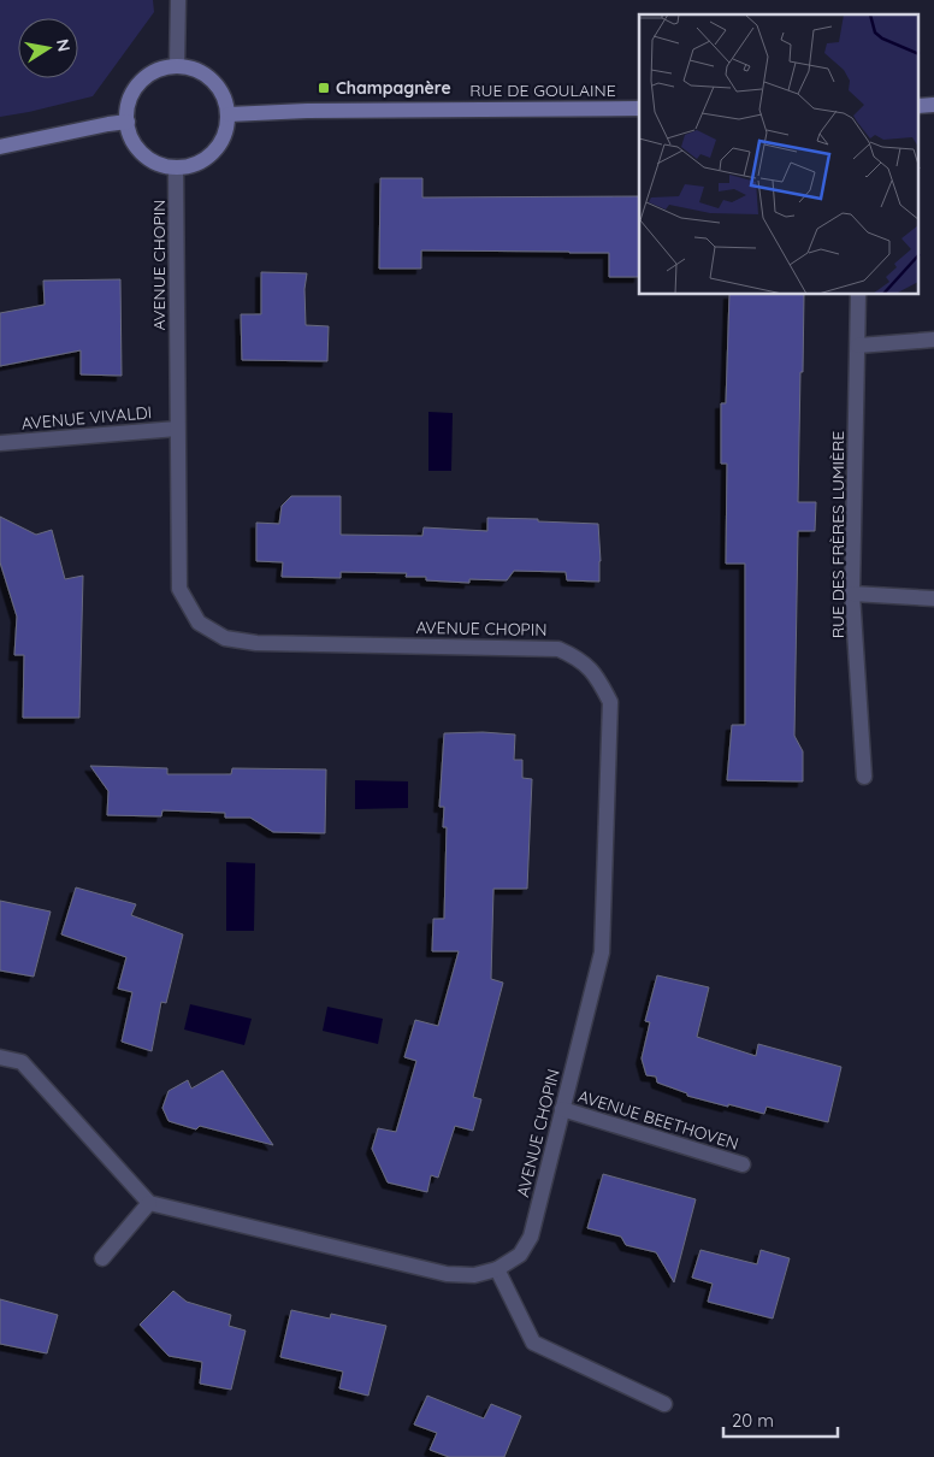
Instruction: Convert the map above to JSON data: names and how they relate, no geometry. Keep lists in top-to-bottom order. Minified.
{"streets":{"street":["RUE DE GOULAINE","AVENUE CHOPIN","AVENUE VIVALDI","RUE DES FRÈRES LUMIÈRE","AVENUE BEETHOVEN"]},"crossings":[["RUE DE GOULAINE","AVENUE CHOPIN"],["AVENUE CHOPIN","AVENUE VIVALDI"],["AVENUE CHOPIN","AVENUE BEETHOVEN"]],"places":{"transit":["Champagnère"]},"scale_bar":"20 m","north":"right"}
